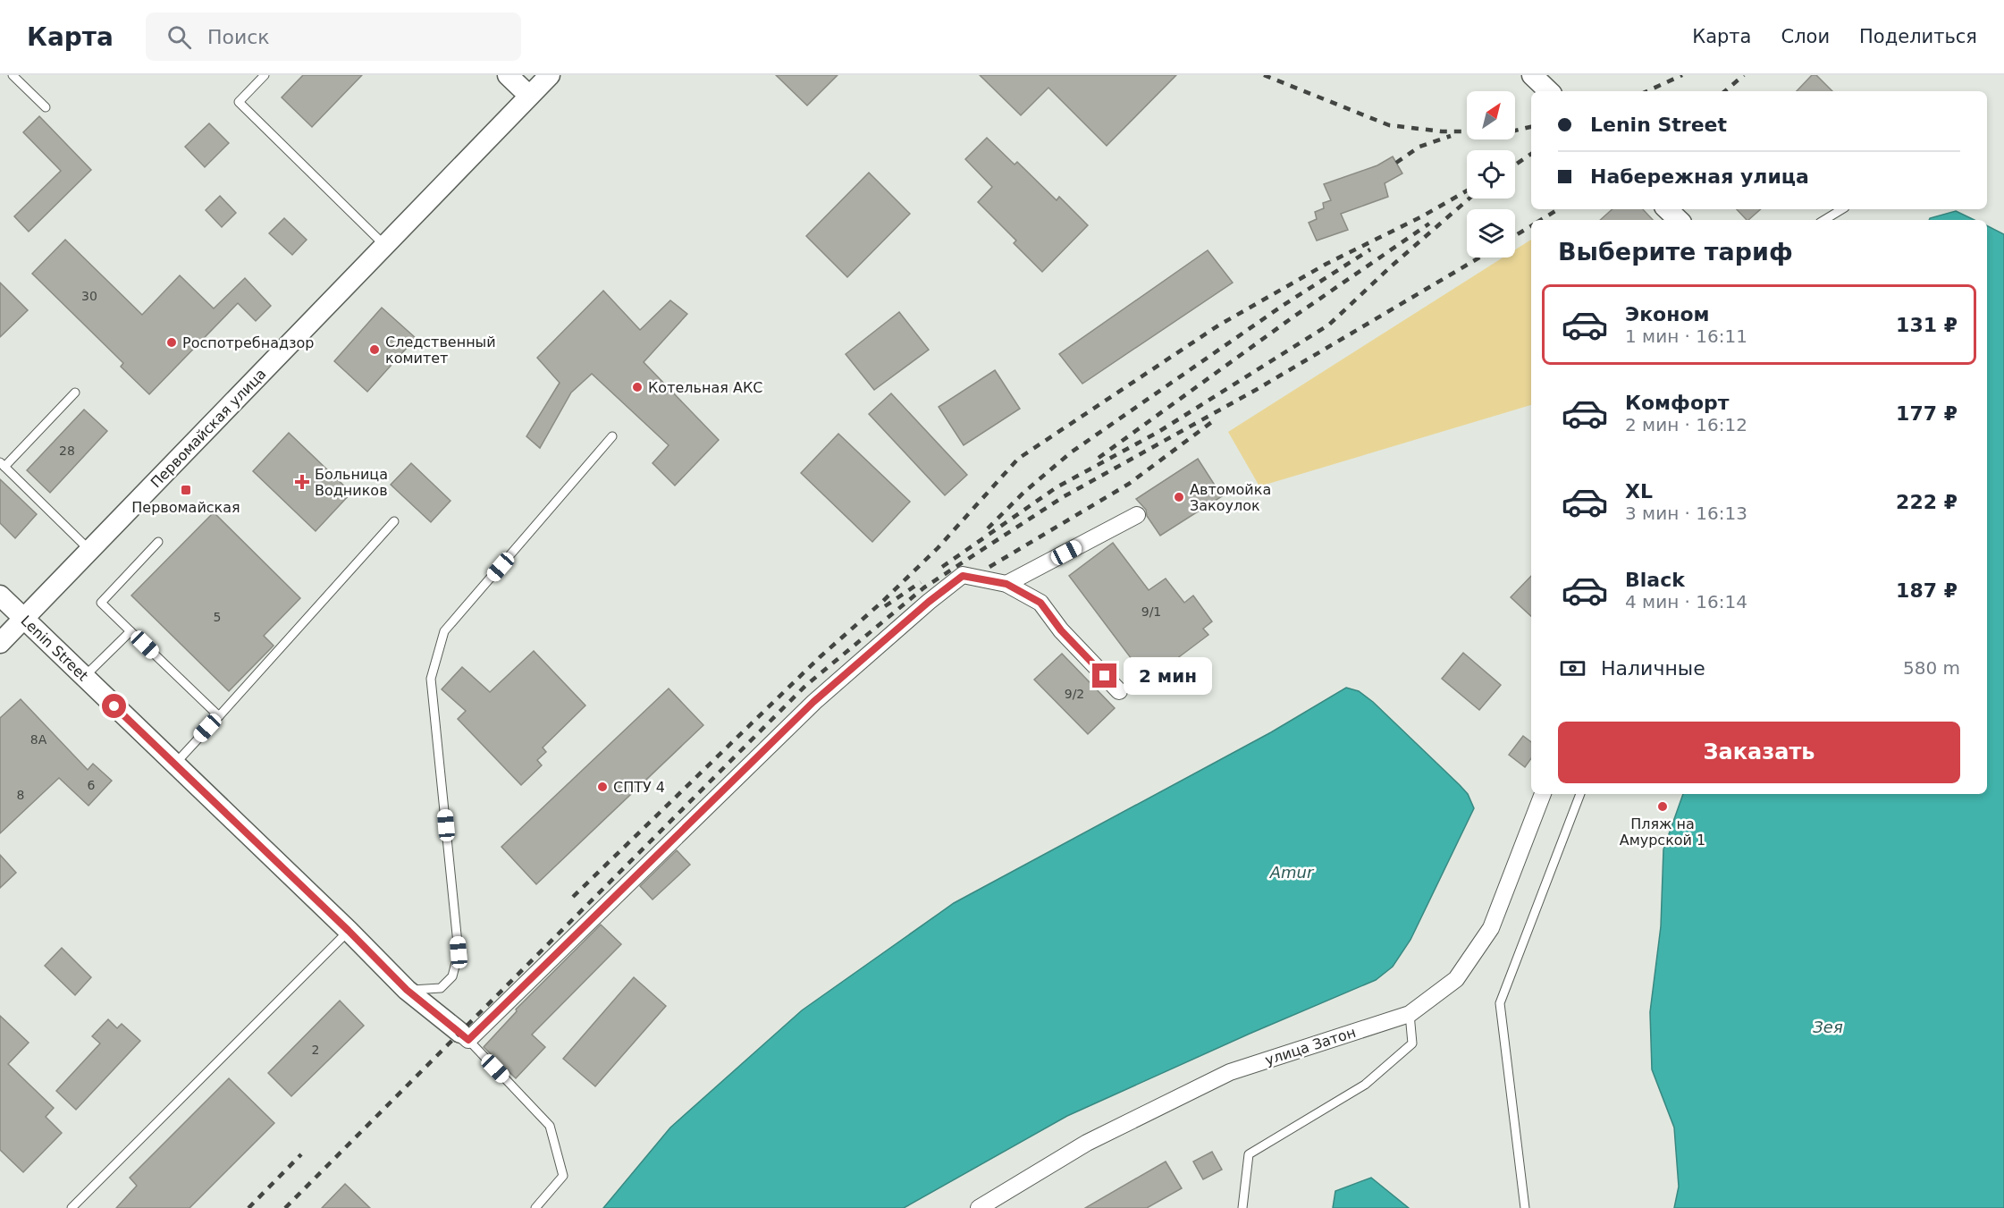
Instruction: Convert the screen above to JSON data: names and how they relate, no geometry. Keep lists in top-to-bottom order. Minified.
{"streets":{"street":["Первомайская улица","Lenin Street","улица Затон"]},"crossings":[["Первомайская улица","Lenin Street"]],"water":["Amur","Зея"],"places":{"other":["Роспотребнадзор","Следственный комитет","Котельная АКС","Автомойка Закоулок","СПТУ 4","Пляж на Амурской 1"],"health":["Больница Водников"],"transit":["Первомайская"]},"house_numbers":["30","28","9/1","5","9/2","8А","6","8","2"],"north":"top right","page":{"header":"Карта","search":"Поиск","nav":["Карта","Слои","Поделиться"],"banner":["Lenin Street","Набережная улица"],"heading":"Выберите тариф","list":[{"name":"Эконом","note":"1 мин · 16:11","value":"131 ₽"},{"name":"Комфорт","note":"2 мин · 16:12","value":"177 ₽"},{"name":"XL","note":"3 мин · 16:13","value":"222 ₽"},{"name":"Black","note":"4 мин · 16:14","value":"187 ₽"}],"pay":["Наличные","580 m"],"bubble":"2 мин","buttons":"Заказать"}}
